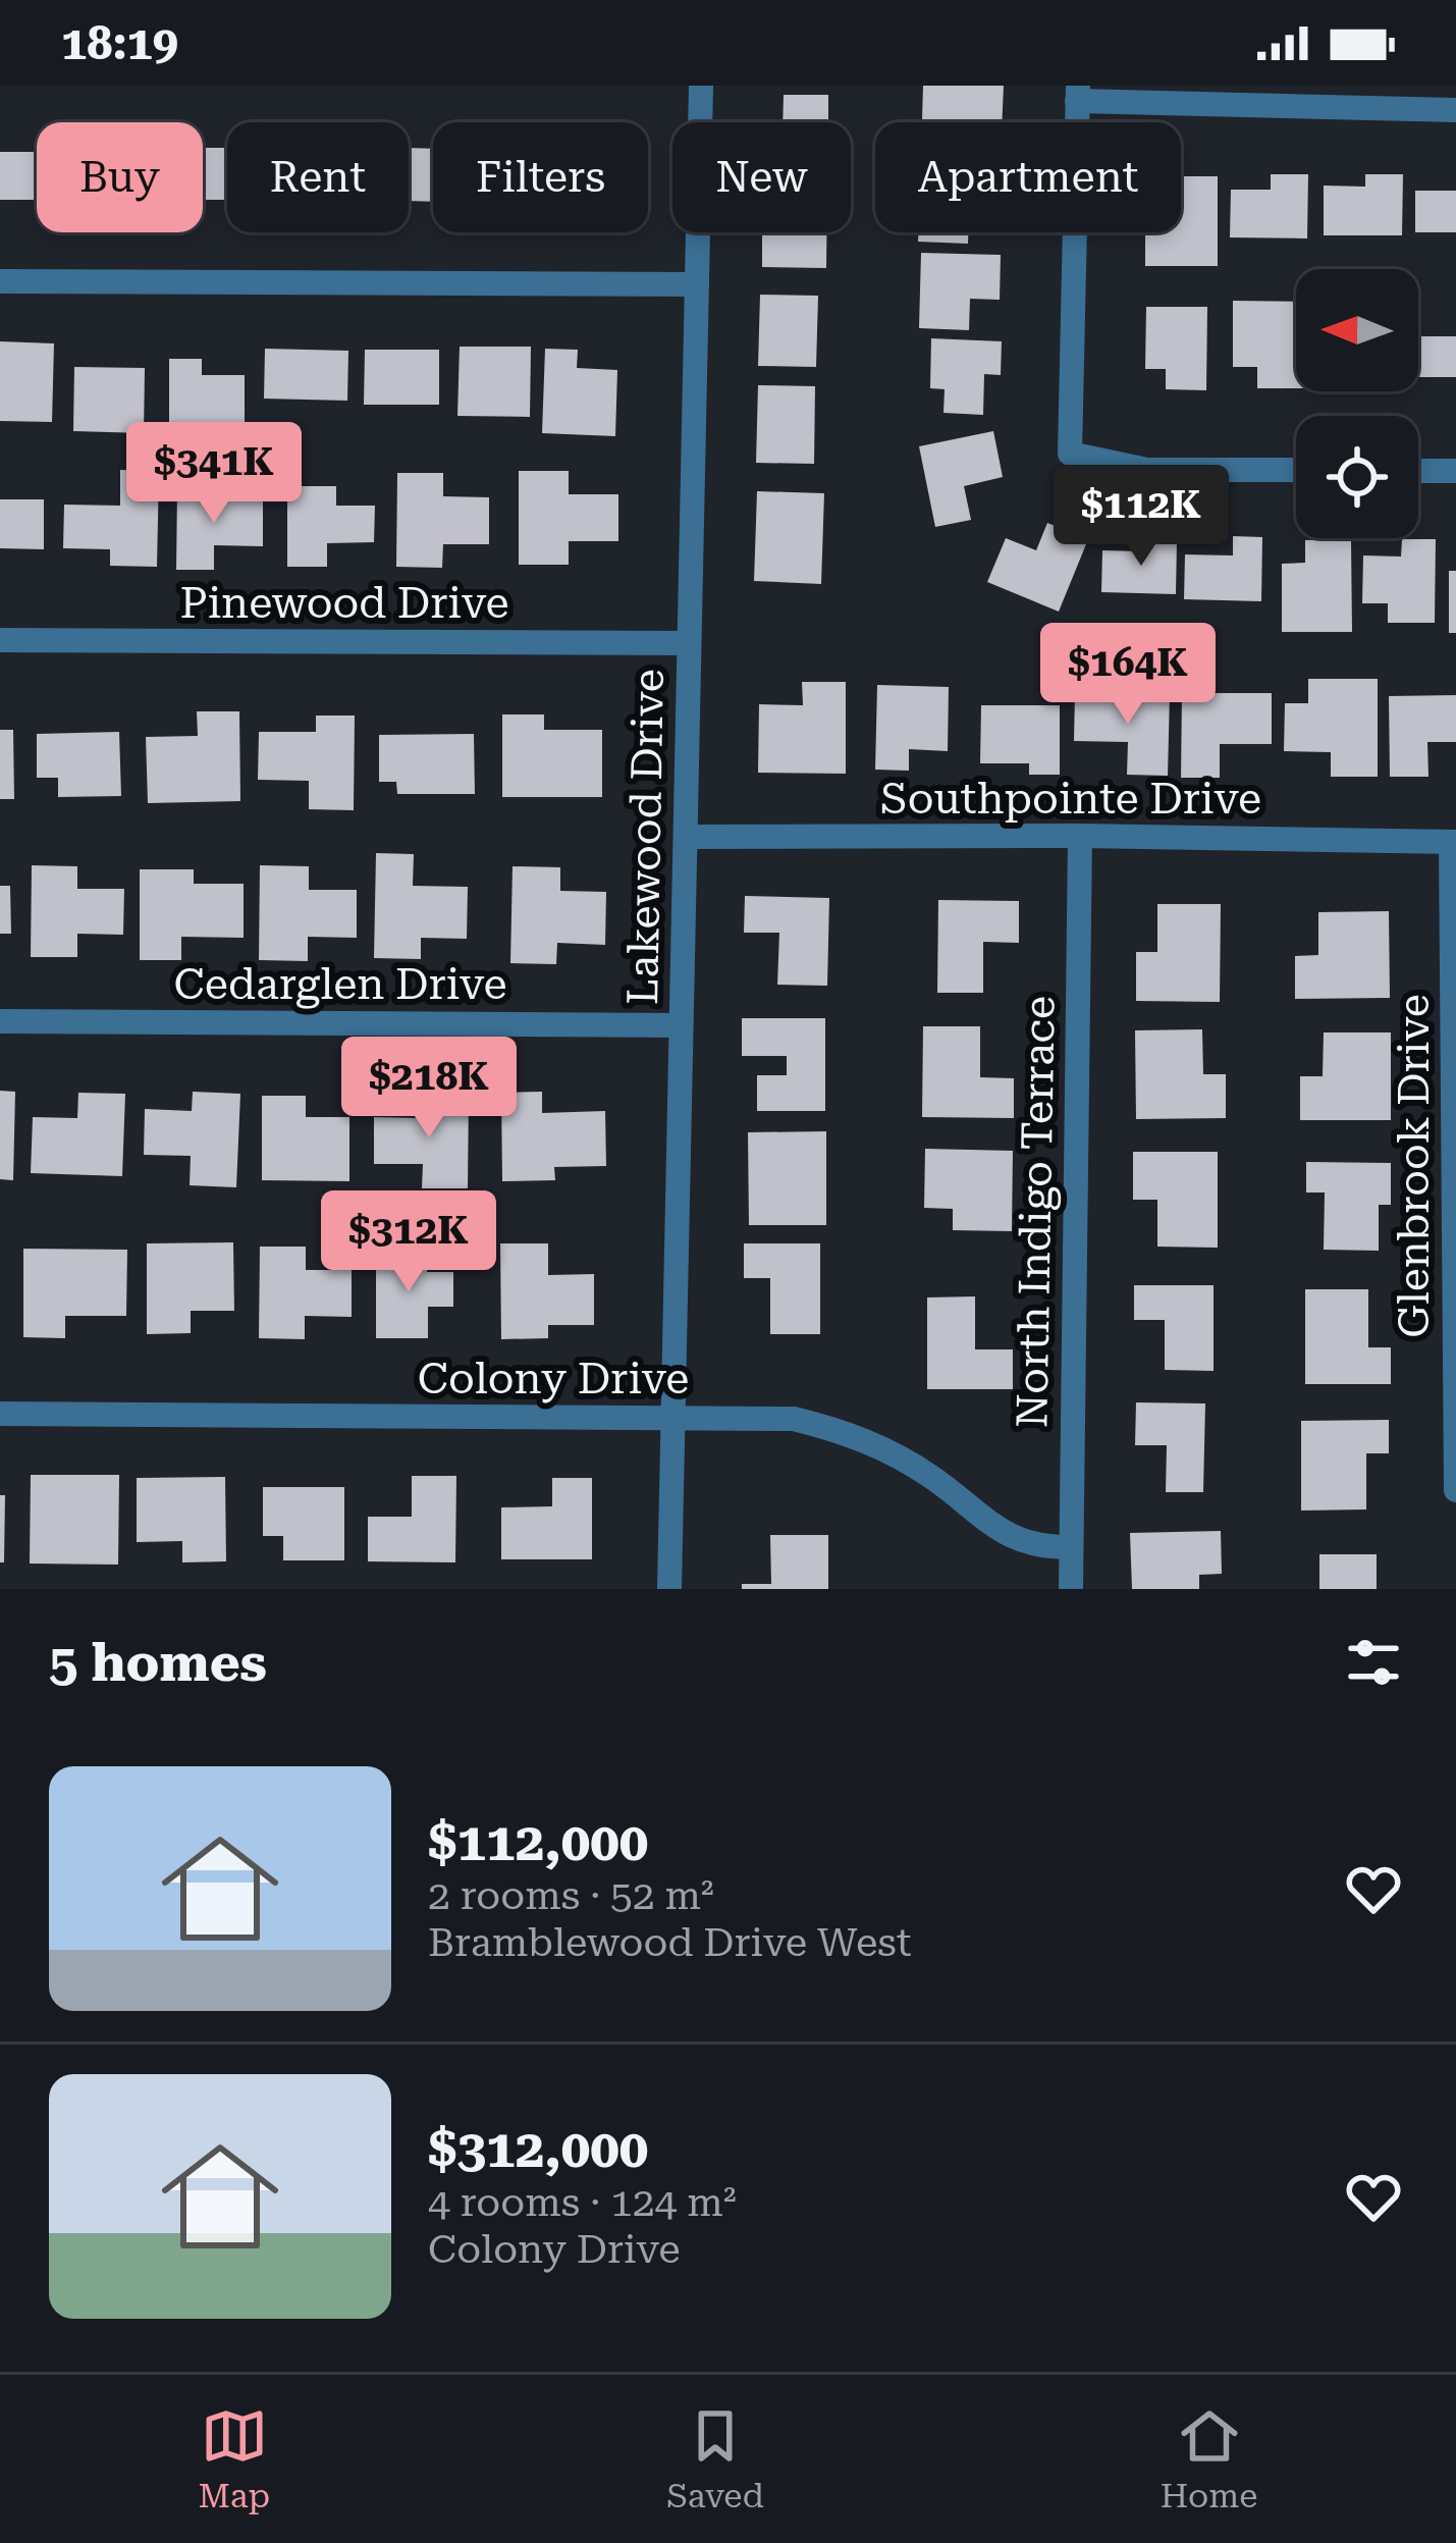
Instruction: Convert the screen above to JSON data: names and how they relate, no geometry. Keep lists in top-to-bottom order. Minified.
{"streets":{"street":["Pinewood Drive","Southpointe Drive","Lakewood Drive","Cedarglen Drive","Glenbrook Drive","North Indigo Terrace","Colony Drive"]},"crossings":[["Pinewood Drive","Lakewood Drive"],["Southpointe Drive","Lakewood Drive"],["Southpointe Drive","Glenbrook Drive"],["Southpointe Drive","North Indigo Terrace"],["Lakewood Drive","Cedarglen Drive"],["Lakewood Drive","Colony Drive"],["North Indigo Terrace","Colony Drive"]],"north":"left","page":{"status":"18:19","chip":["Buy","Rent","Filters","New","Apartment"],"price":["$341K","$112K","$164K","$218K","$312K"],"heading":"5 homes","list":[{"name":"$112,000","note":"2 rooms · 52 m² · Bramblewood Drive West"},{"name":"$312,000","note":"4 rooms · 124 m² · Colony Drive"}],"tabs":["Map","Saved","Home"]}}
